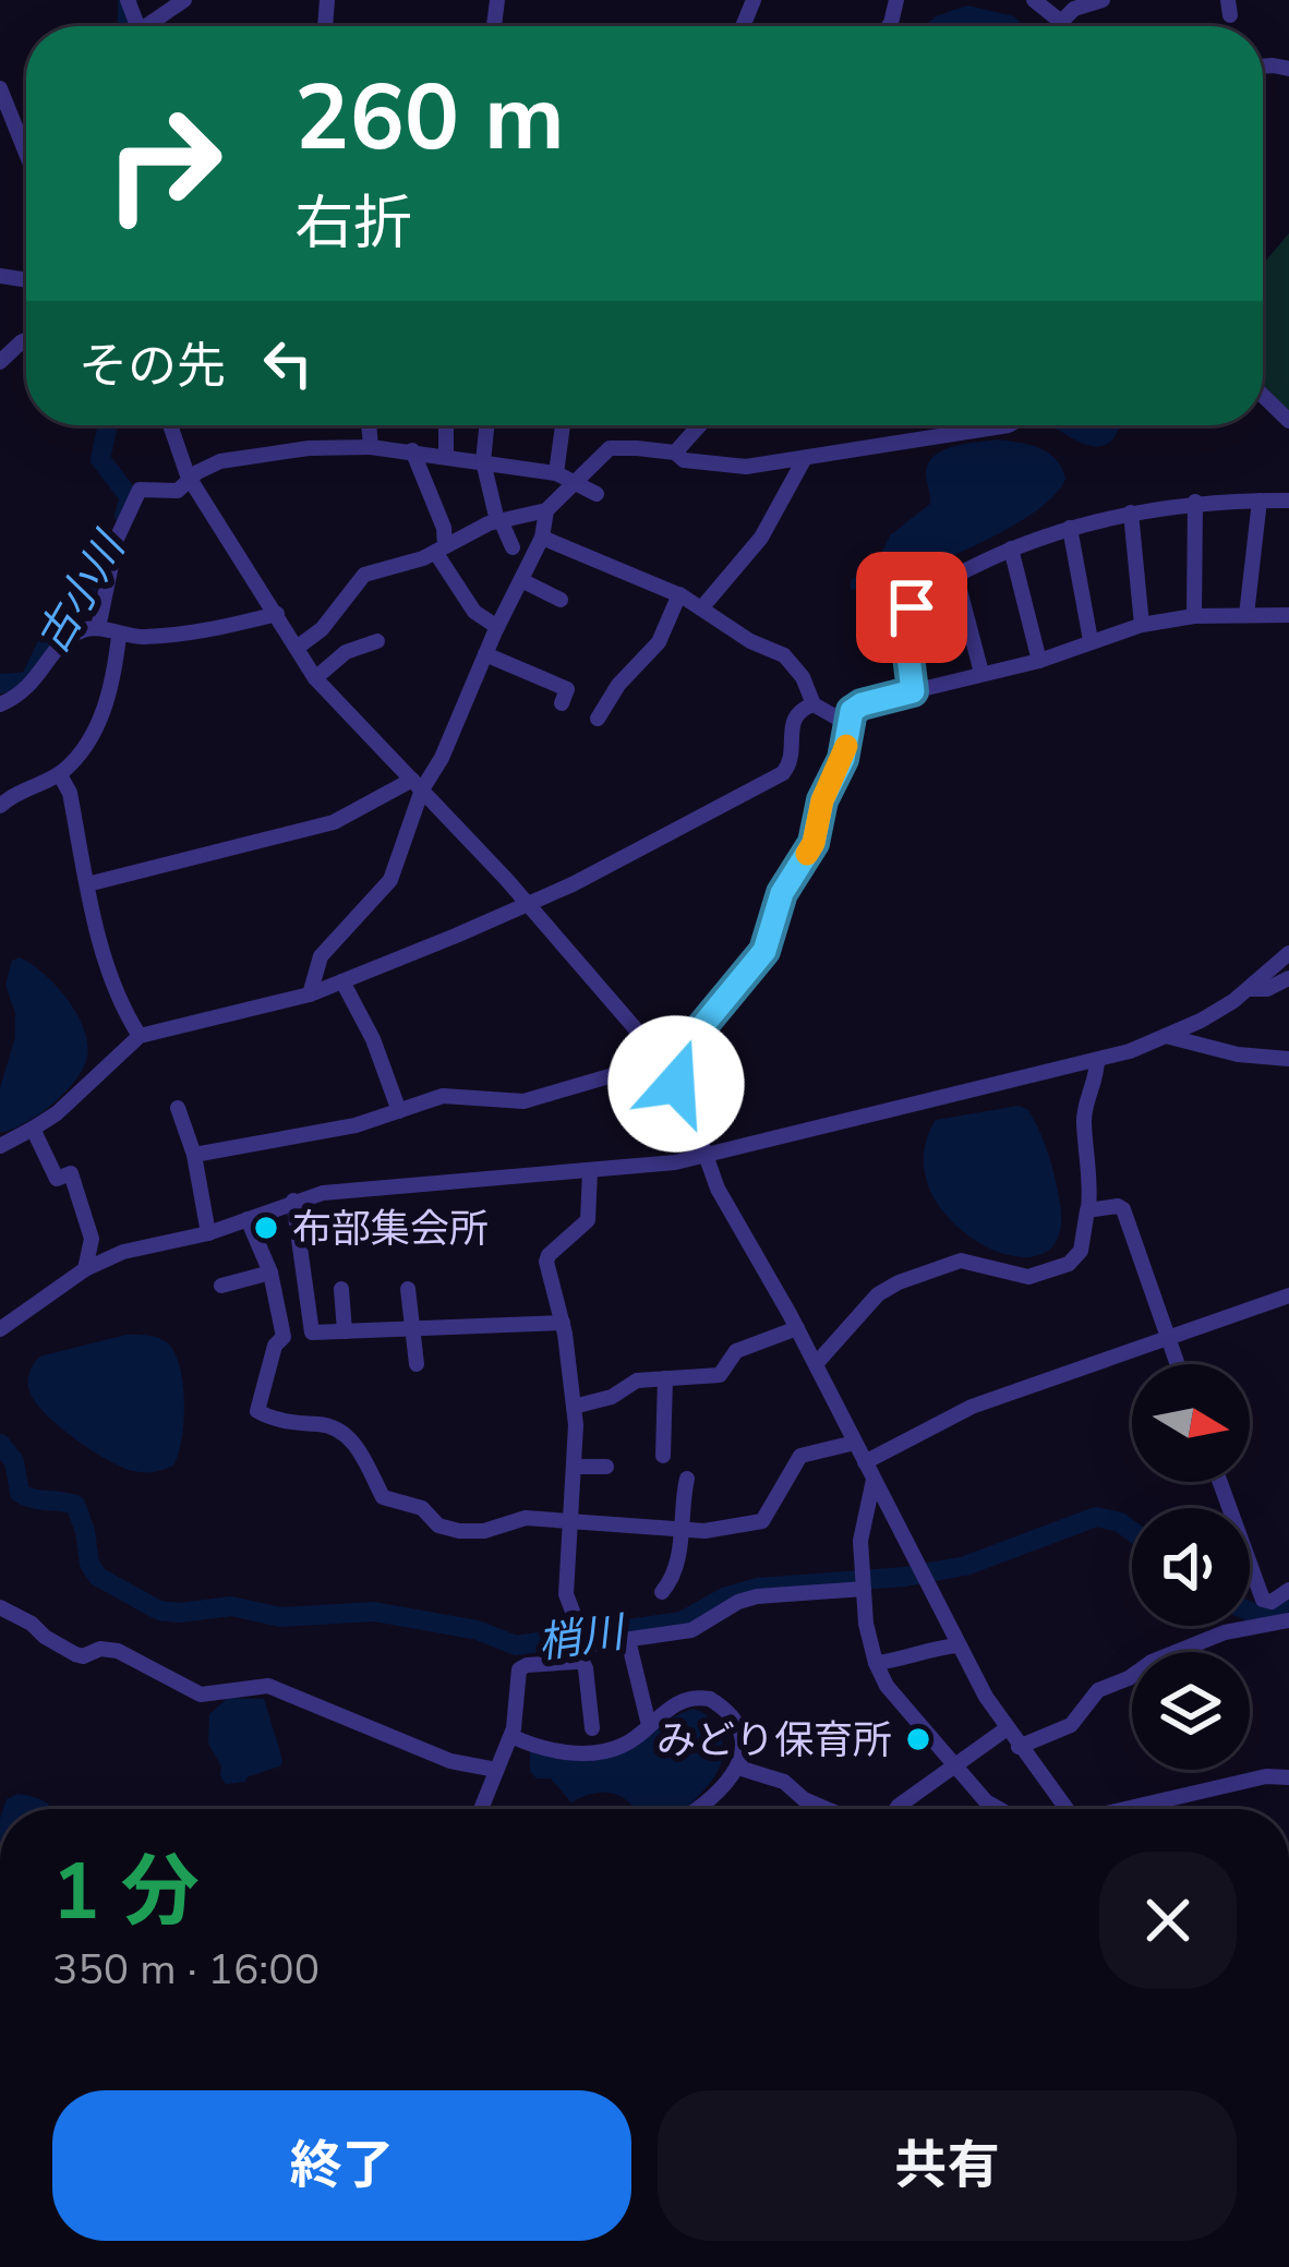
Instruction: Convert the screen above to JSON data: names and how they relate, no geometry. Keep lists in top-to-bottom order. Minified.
{"water":["古小川","梢川"],"places":["布部集会所","みどり保育所"],"north":"right","page":{"turn":["260 m","右折"],"then":"その先","heading":["1 分","350 m · 16:00"],"buttons":["終了","共有"]}}
